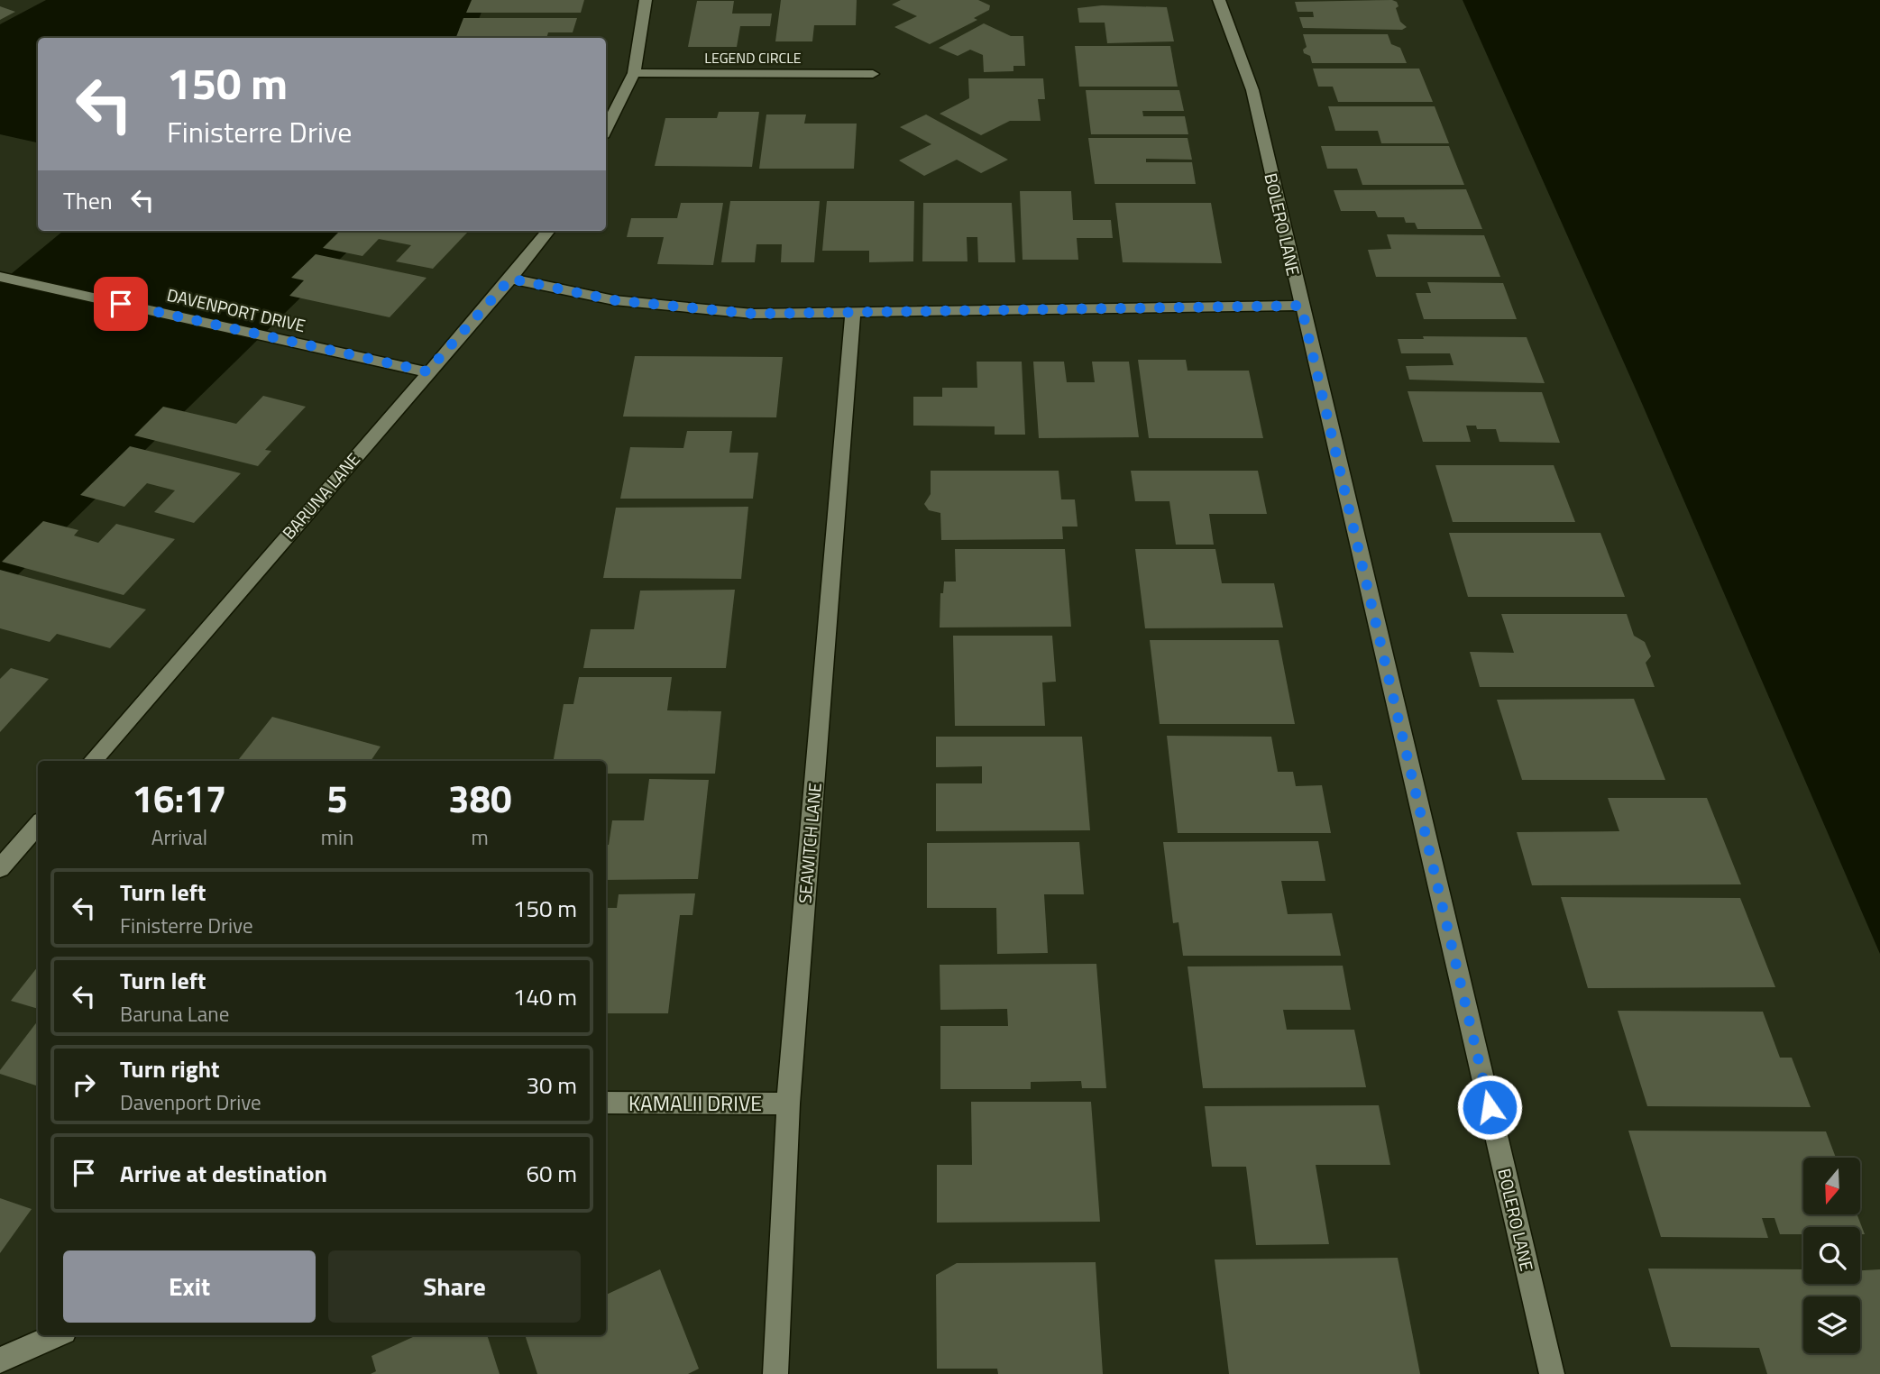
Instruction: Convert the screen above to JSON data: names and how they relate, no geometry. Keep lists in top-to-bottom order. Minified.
{"streets":{"street":["LEGEND CIRCLE","BOLERO LANE","DAVENPORT DRIVE","BARUNA LANE","SEAWITCH LANE","KAMALII DRIVE"]},"crossings":[["DAVENPORT DRIVE","BARUNA LANE"],["SEAWITCH LANE","KAMALII DRIVE"]],"north":"bottom","page":{"turn":["150 m","Finisterre Drive"],"then":"Then","eta":["16:17","Arrival","5","min","380","m"],"list":[{"name":"Turn left","note":"Finisterre Drive","value":"150 m"},{"name":"Turn left","note":"Baruna Lane","value":"140 m"},{"name":"Turn right","note":"Davenport Drive","value":"30 m"},{"name":"Arrive at destination","value":"60 m"}],"buttons":["Exit","Share"]}}
